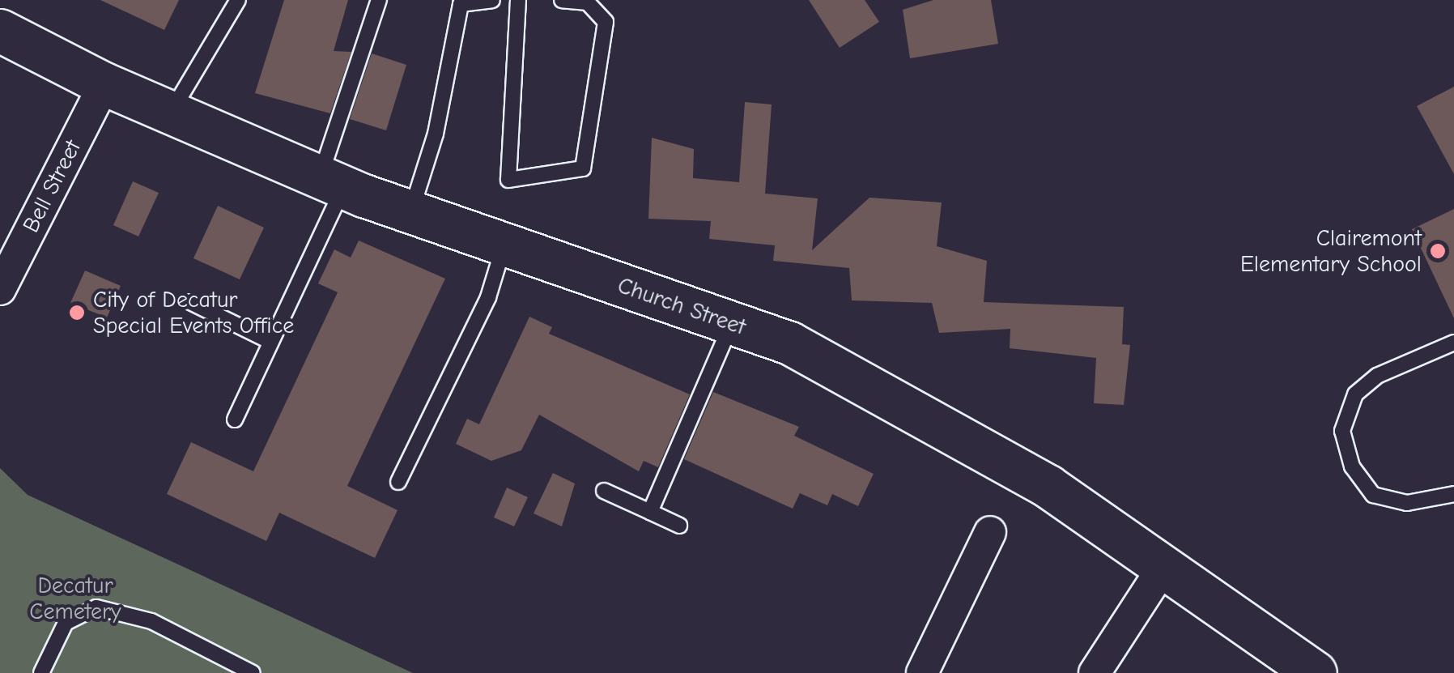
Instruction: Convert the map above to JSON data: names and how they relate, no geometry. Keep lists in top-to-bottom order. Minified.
{"streets":{"main road":["Church Street"],"street":["Bell Street"]},"crossings":[["Bell Street","Church Street"]],"parks":["Decatur Cemetery"],"places":["Clairemont Elementary School","City of Decatur Special Events Office"]}
